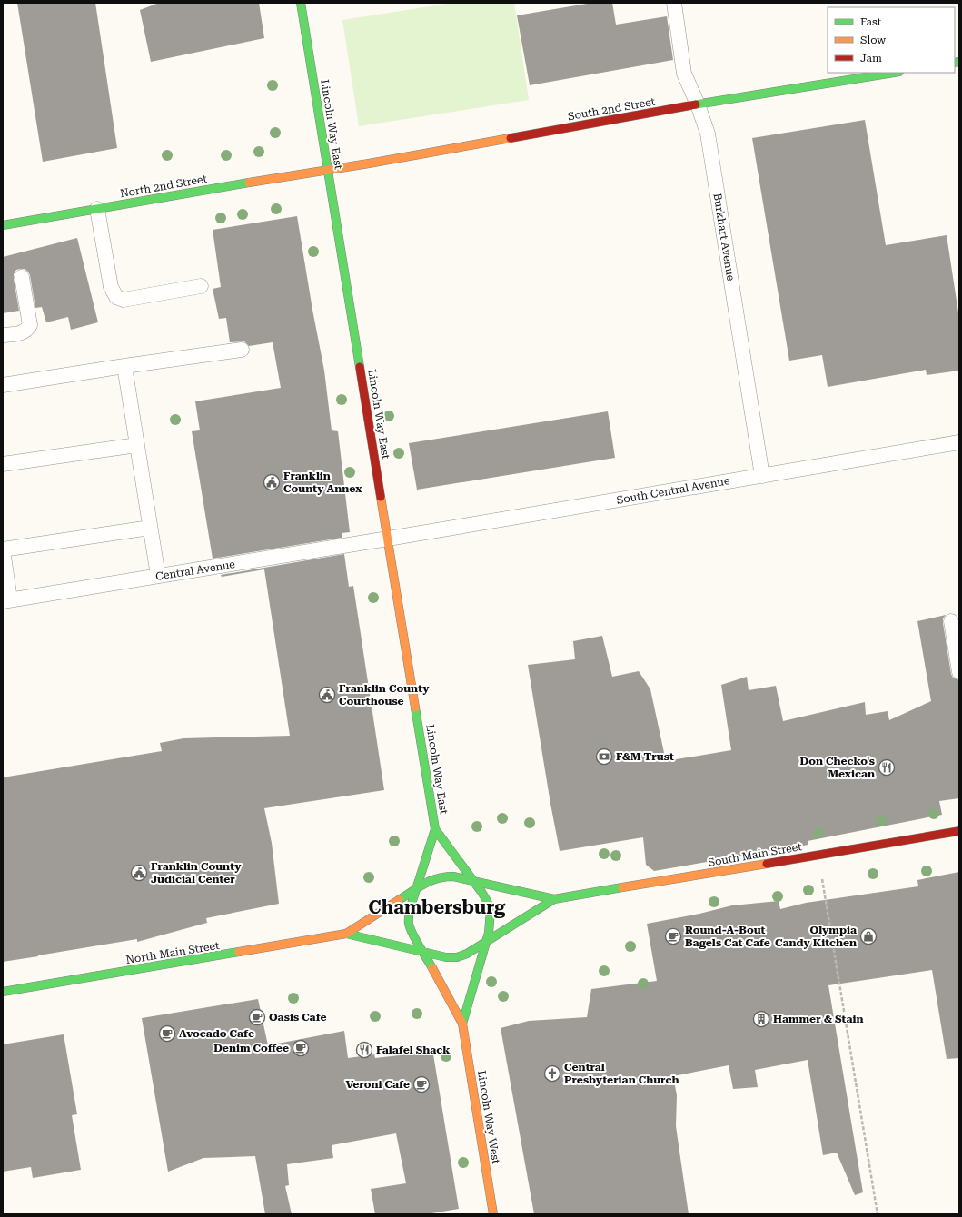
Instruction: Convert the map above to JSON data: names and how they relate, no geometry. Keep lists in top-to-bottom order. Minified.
{"streets":{"main road":["South 2nd Street","Lincoln Way East","North 2nd Street","South Main Street","North Main Street","Lincoln Way West"],"lane":["Burkhart Avenue","South Central Avenue","Central Avenue"]},"crossings":[["South 2nd Street","Lincoln Way East"],["South 2nd Street","North 2nd Street"],["South 2nd Street","Burkhart Avenue"],["Lincoln Way East","North 2nd Street"],["Lincoln Way East","South Central Avenue"],["Lincoln Way East","Central Avenue"],["Lincoln Way East","South Main Street"],["Lincoln Way East","North Main Street"],["Lincoln Way East","Lincoln Way West"],["Burkhart Avenue","South Central Avenue"],["South Central Avenue","Central Avenue"],["South Main Street","North Main Street"],["South Main Street","Lincoln Way West"],["North Main Street","Lincoln Way West"]],"districts":["Chambersburg"],"places":{"public building":["Franklin County Annex","Franklin County Courthouse","Franklin County Judicial Center"],"bank":["F&M Trust"],"restaurant":["Don Checko's Mexican","Falafel Shack"],"cafe":["Round-A-Bout Bagels Cat Cafe","Oasis Cafe","Avocado Cafe","Denim Coffee","Veroni Cafe"],"shop":["Olympia Candy Kitchen"],"building":["Hammer & Stain"],"church":["Central Presbyterian Church"]},"legend":["Fast","Slow","Jam"]}
